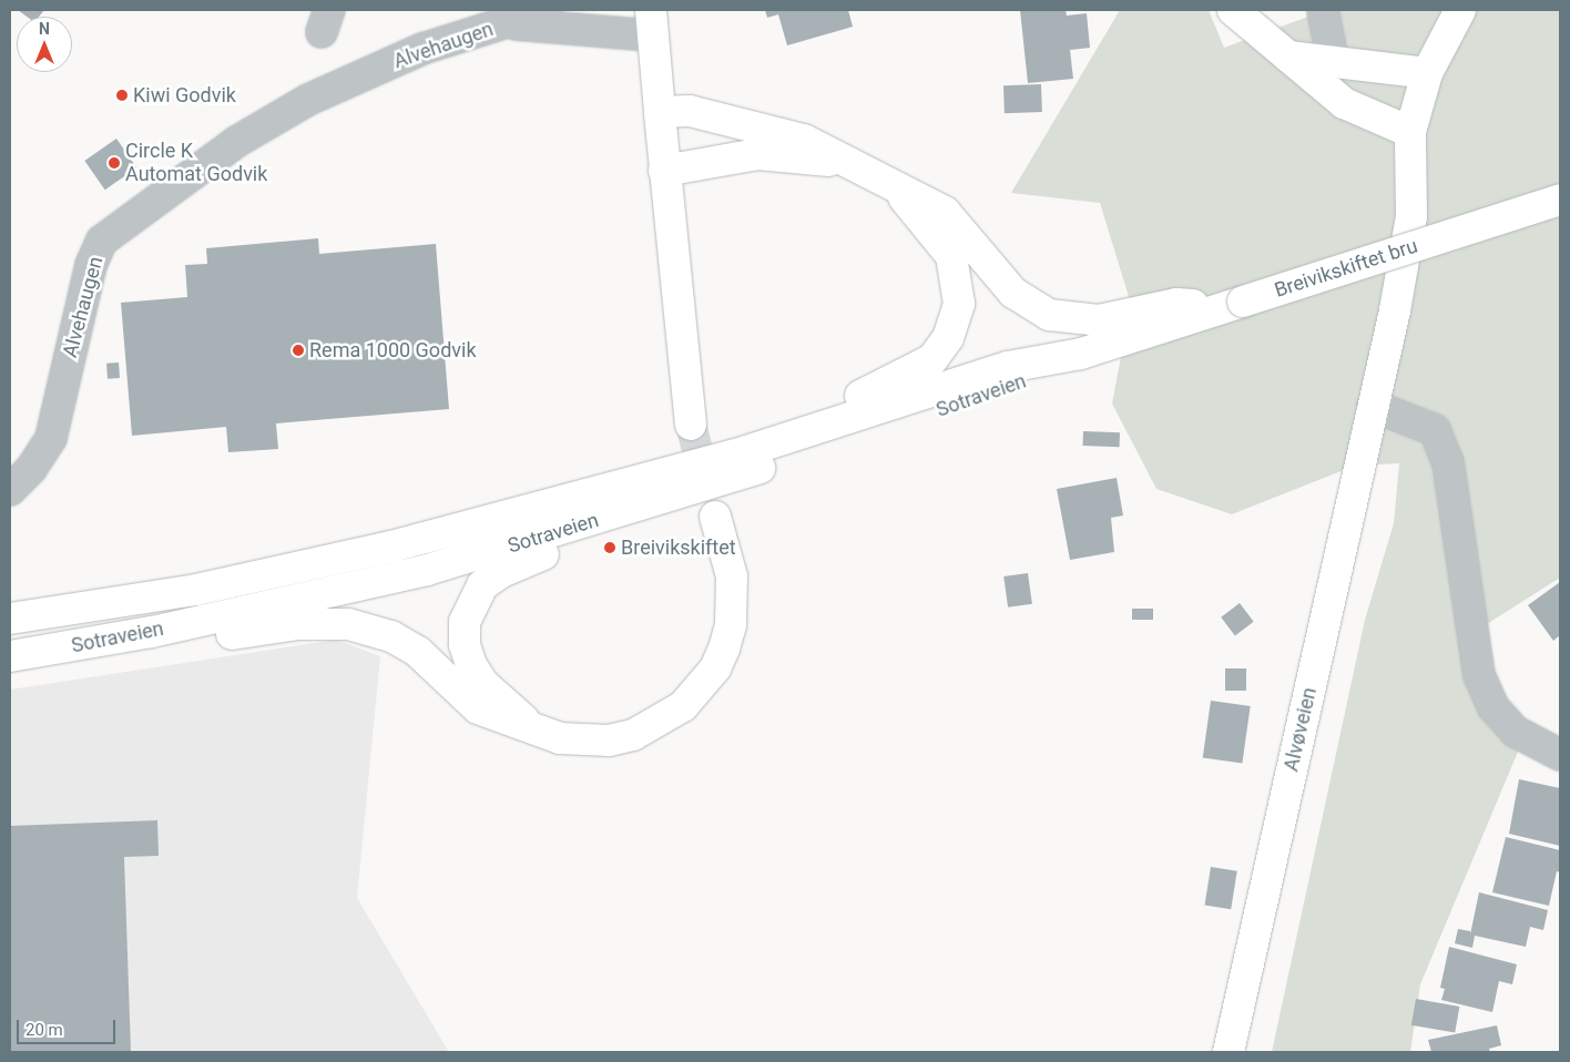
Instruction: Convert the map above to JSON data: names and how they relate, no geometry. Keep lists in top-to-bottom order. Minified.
{"streets":{"main road":["Breivikskiftet bru","Sotraveien","Alvøveien"],"street":["Alvehaugen"]},"crossings":[["Breivikskiftet bru","Sotraveien"]],"places":["Kiwi Godvik","Circle K Automat Godvik","Rema 1000 Godvik","Breivikskiftet"],"scale_bar":"20 m","north":"top"}
